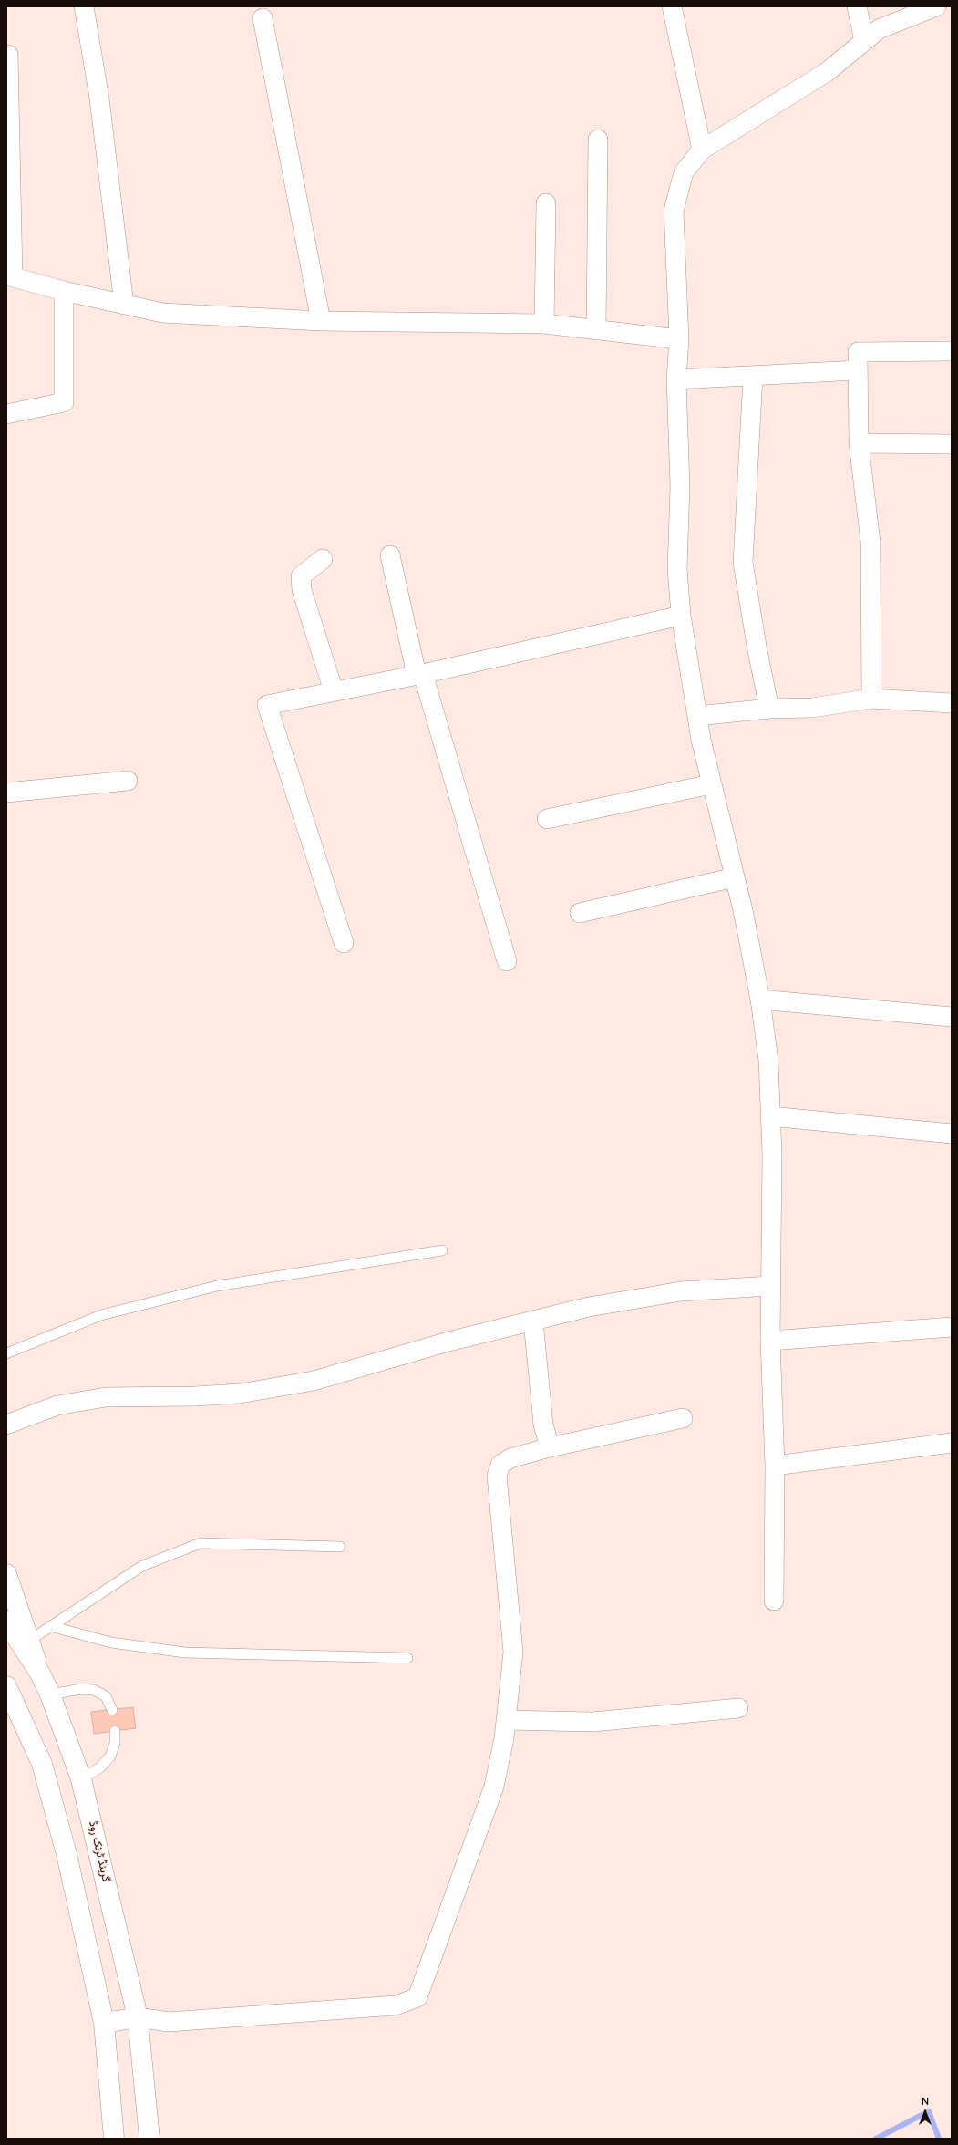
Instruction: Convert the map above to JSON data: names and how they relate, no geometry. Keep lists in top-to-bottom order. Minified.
{"streets":{"main road":["گرینڈ ٹرنک روڈ"]},"north":"top"}
